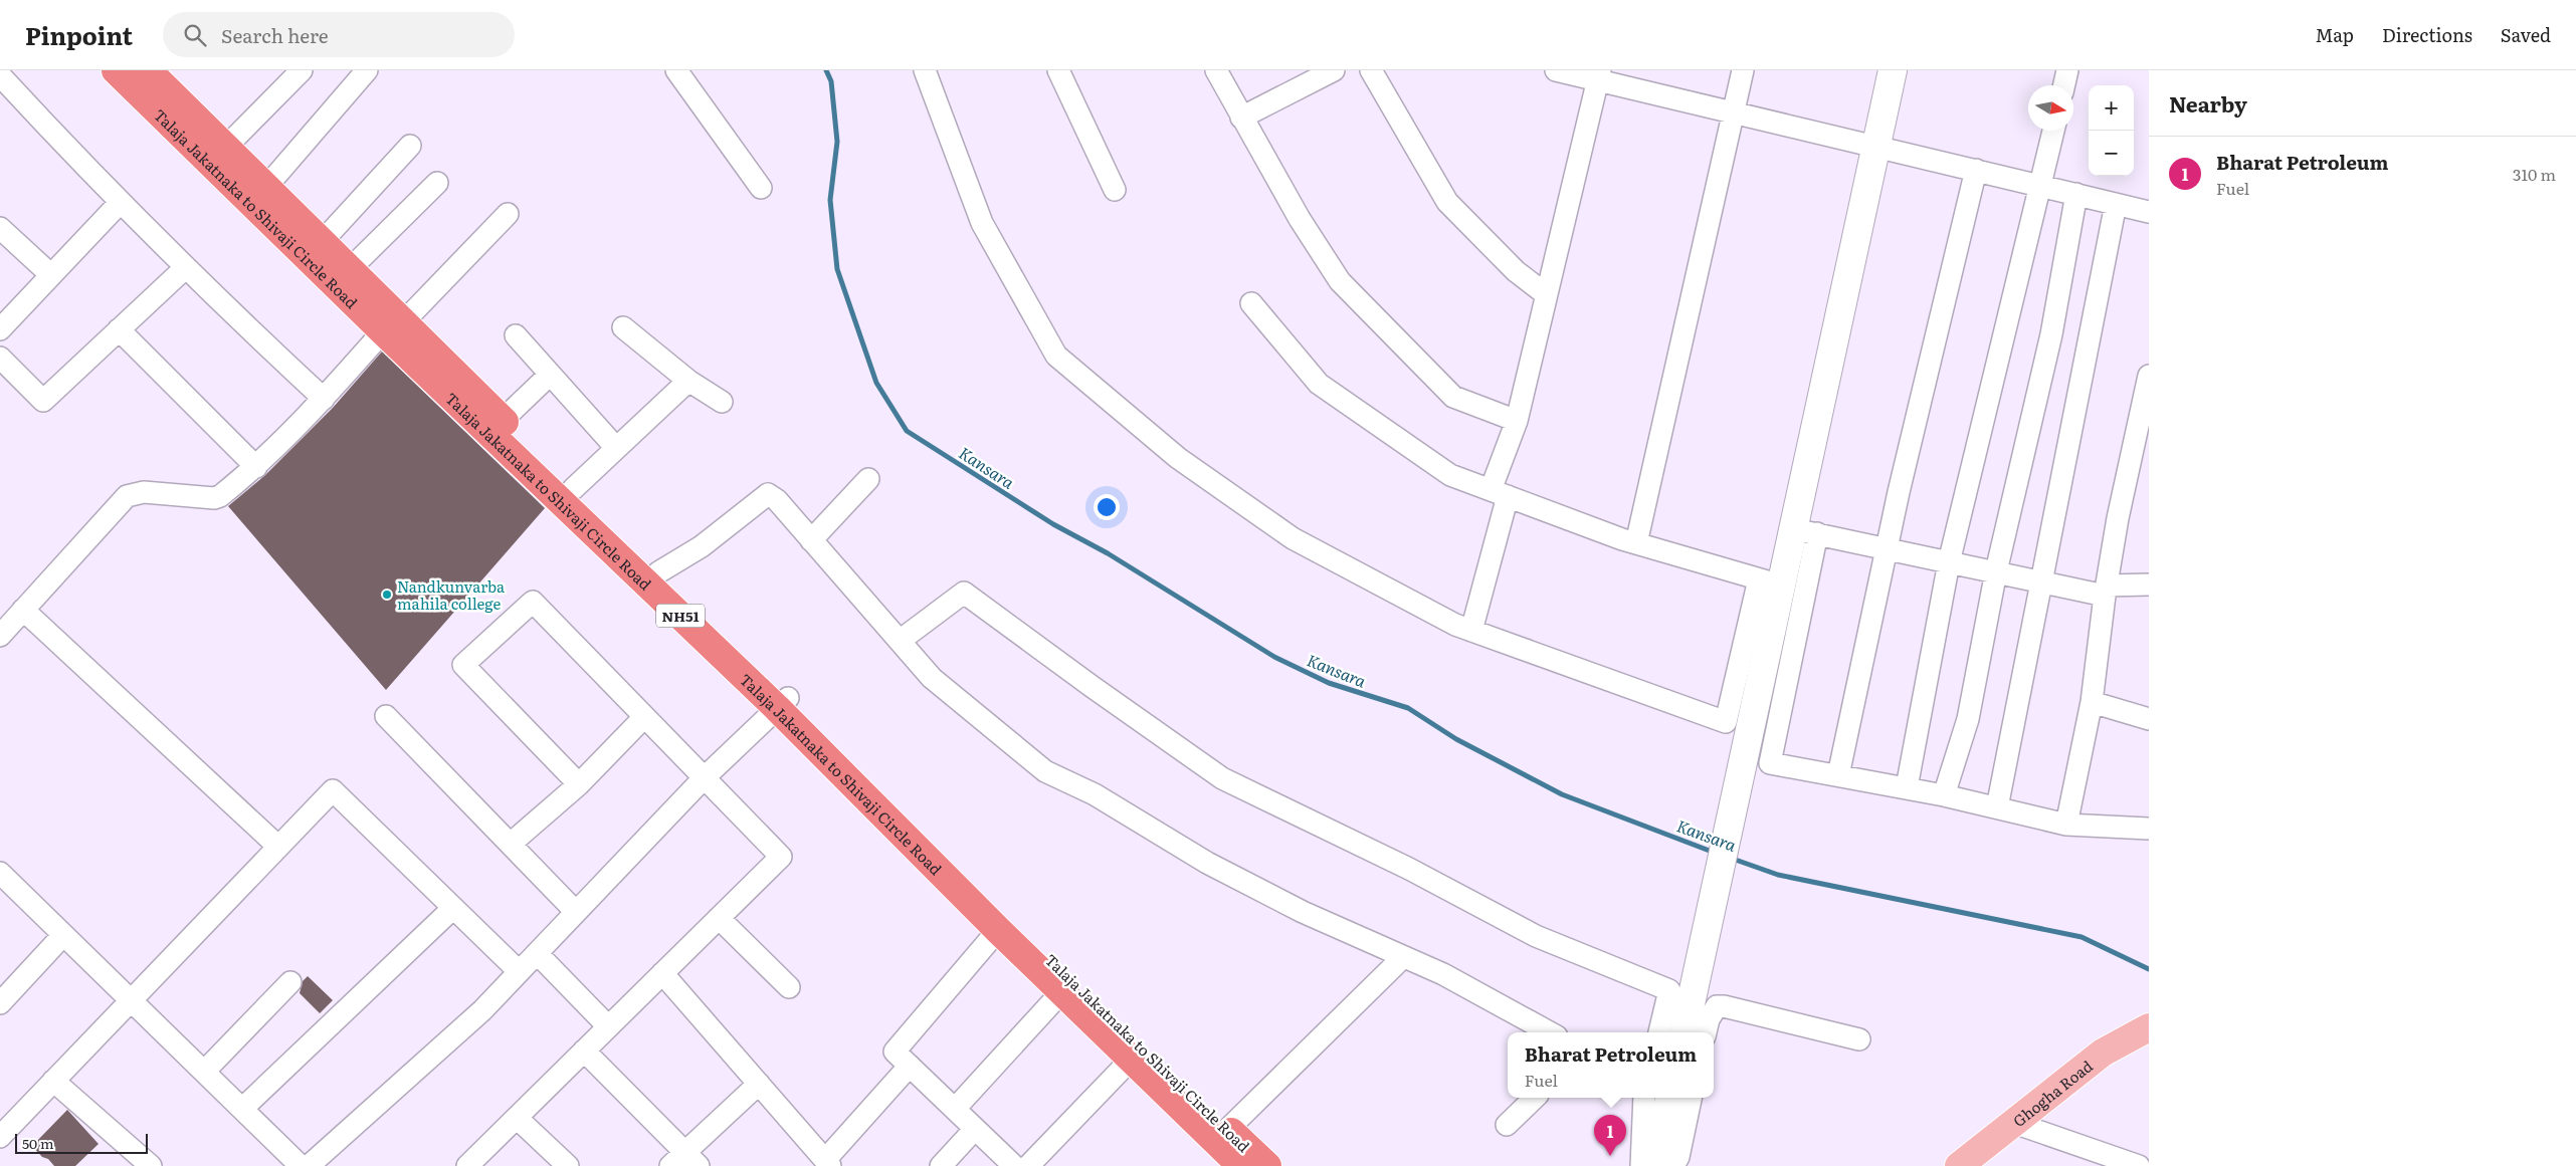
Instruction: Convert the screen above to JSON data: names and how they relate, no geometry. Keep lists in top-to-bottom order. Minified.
{"streets":{"highway":["Talaja Jakatnaka to Shivaji Circle Road","NH51"],"main road":["Ghogha Road"]},"water":["Kansara"],"places":["Nandkunvarba mahila college"],"scale_bar":"50 m","north":"right","page":{"header":"Pinpoint","search":"Search here","nav":["Map","Directions","Saved"],"heading":"Nearby","map_buttons":["+","−"],"list":[{"mark":"1","name":"Bharat Petroleum","note":"Fuel","value":"310 m"}],"popup":["Bharat Petroleum","Fuel"],"pins":"1","scale":"50 m"}}
